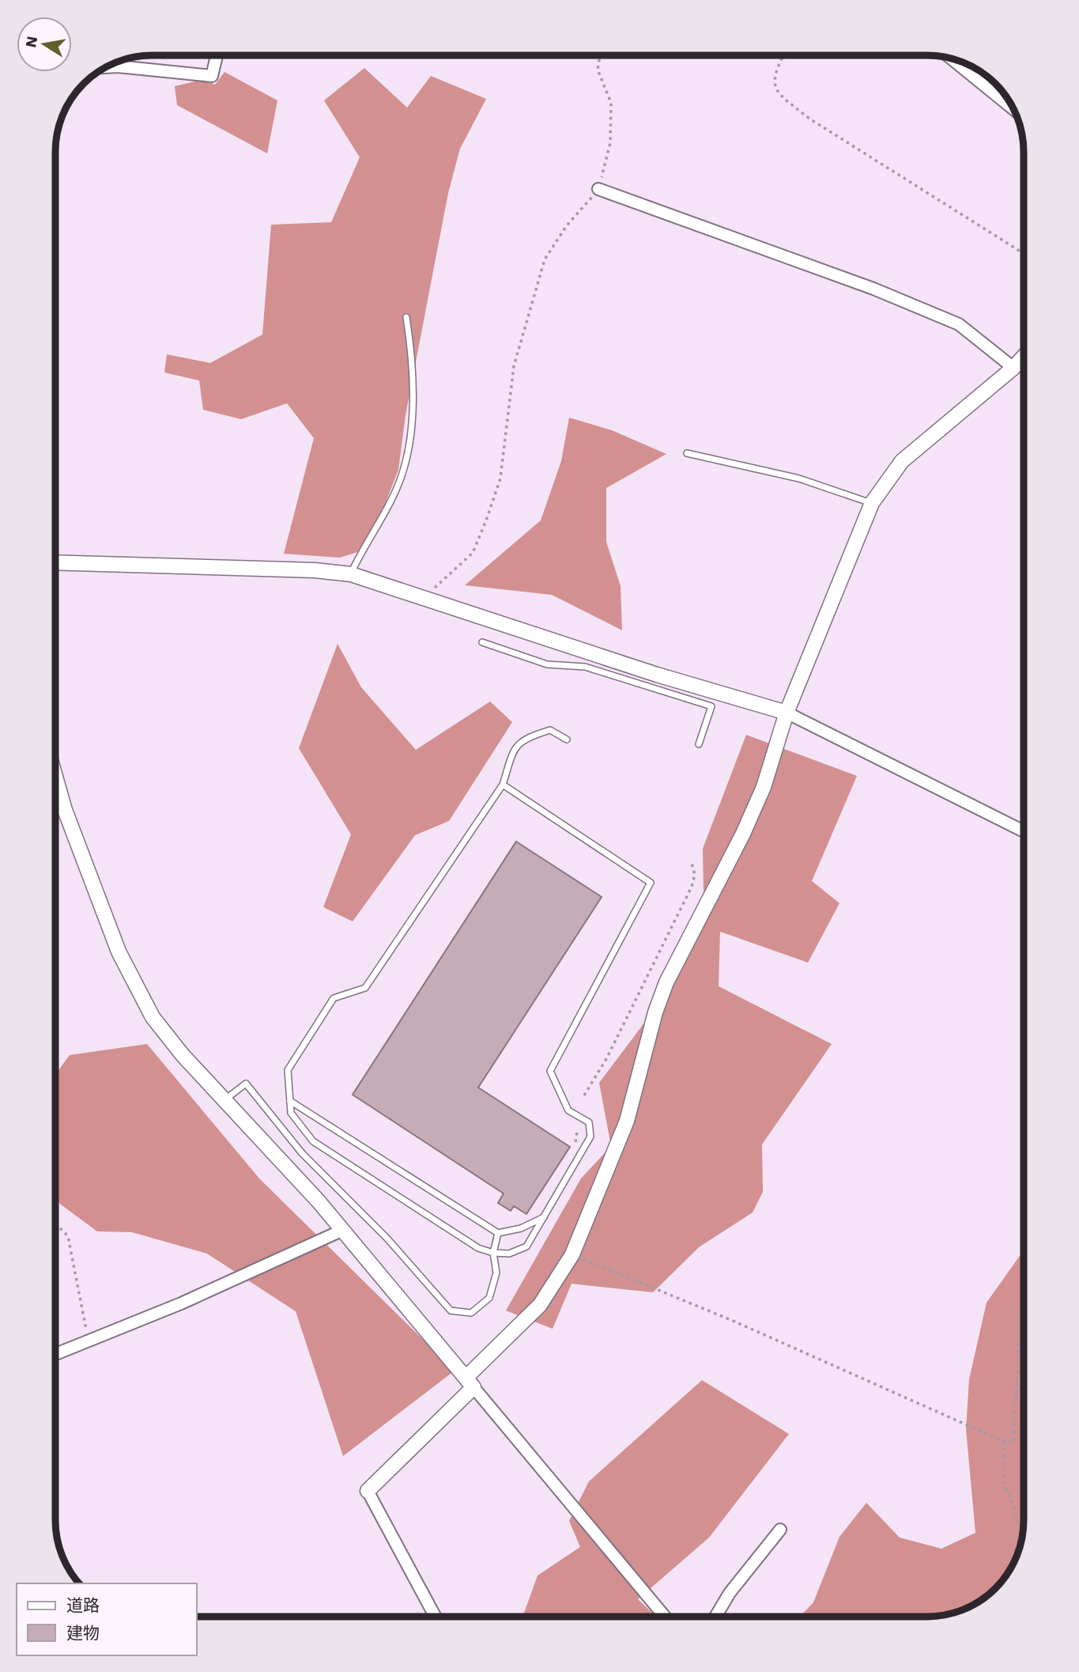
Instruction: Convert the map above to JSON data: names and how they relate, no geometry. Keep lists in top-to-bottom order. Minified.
{"legend":["道路","建物"],"north":"left"}
